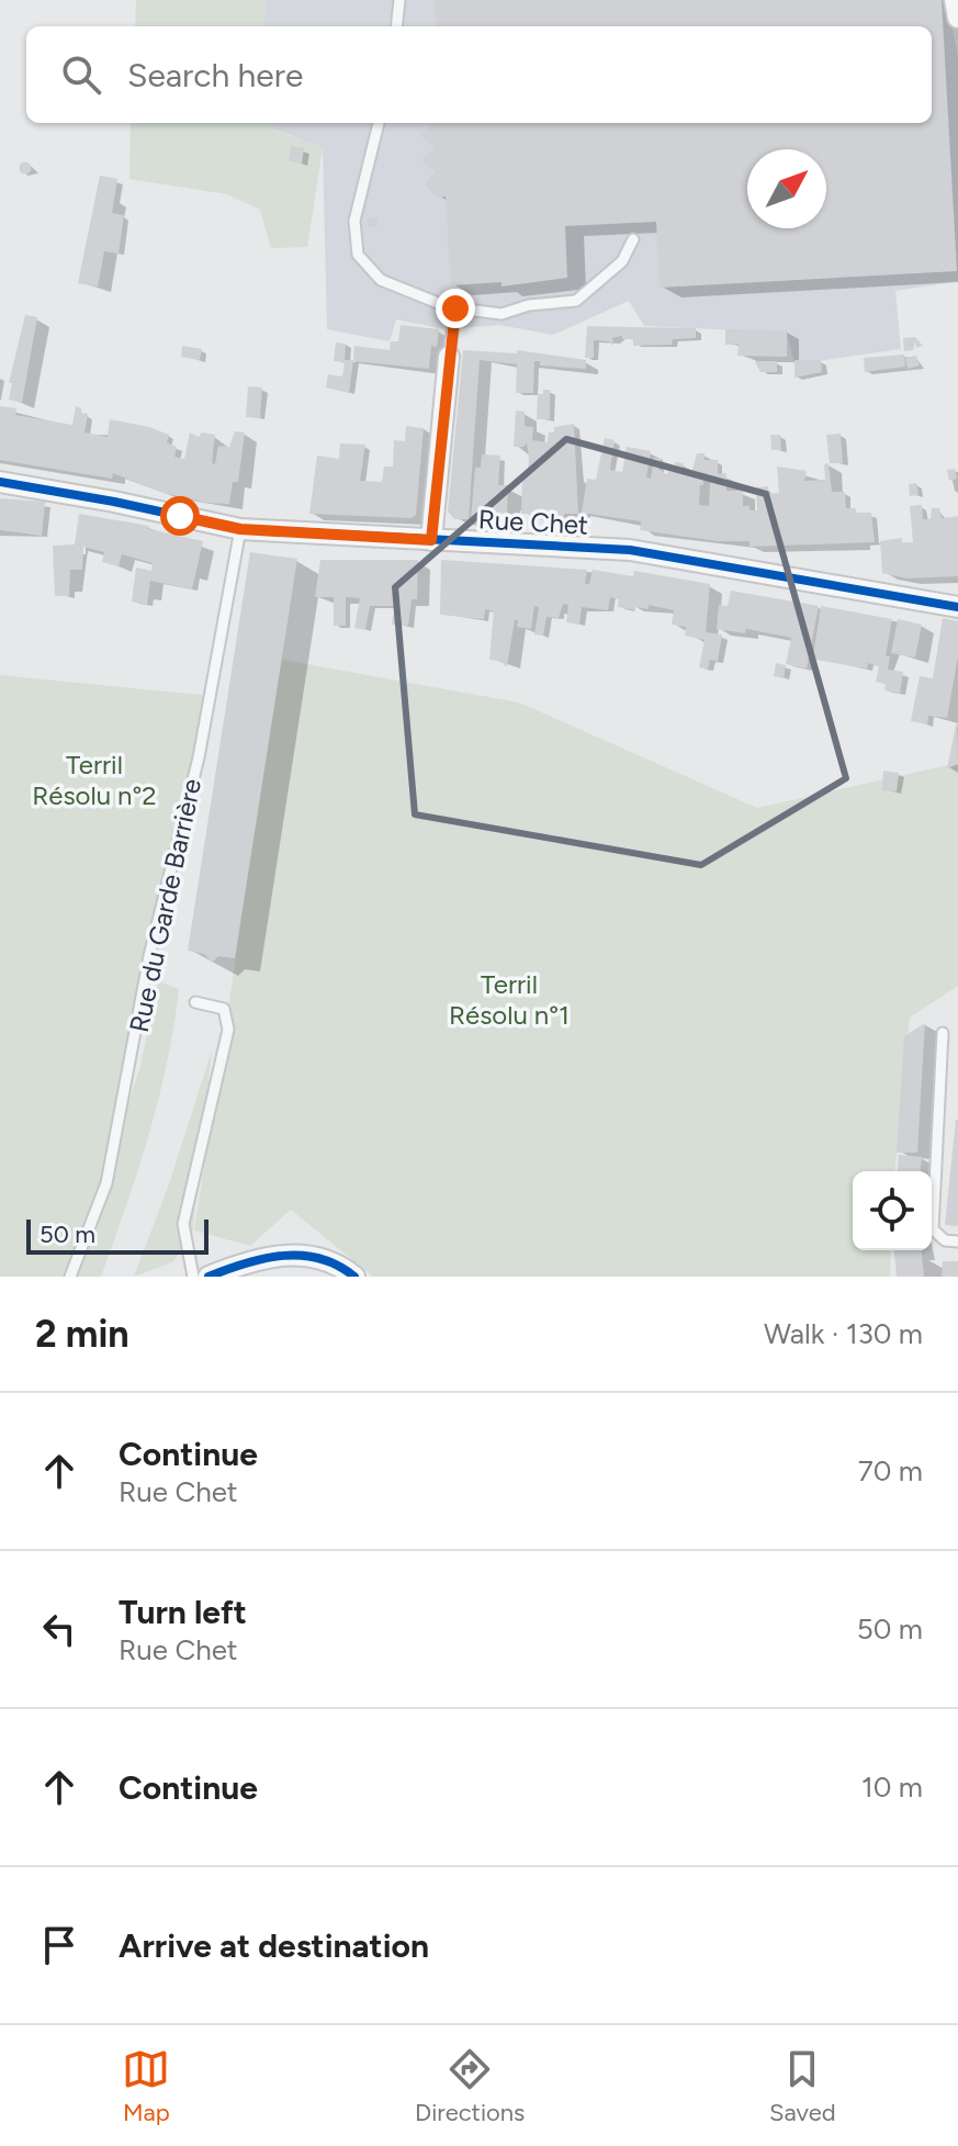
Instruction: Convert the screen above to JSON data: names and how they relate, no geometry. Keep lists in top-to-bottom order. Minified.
{"streets":{"street":["Rue Chet"],"lane":["Rue du Garde Barrière"]},"crossings":[["Rue Chet","Rue du Garde Barrière"]],"parks":["Terril Résolu n°2","Terril Résolu n°1"],"scale_bar":"50 m","north":"top right","page":{"search":"Search here","scale":"50 m","heading":["2 min","Walk · 130 m"],"list":[["Continue","Rue Chet","70 m"],["Turn left","Rue Chet","50 m"],["Continue","10 m"],"Arrive at destination"],"nav":["Map","Directions","Saved"]}}
